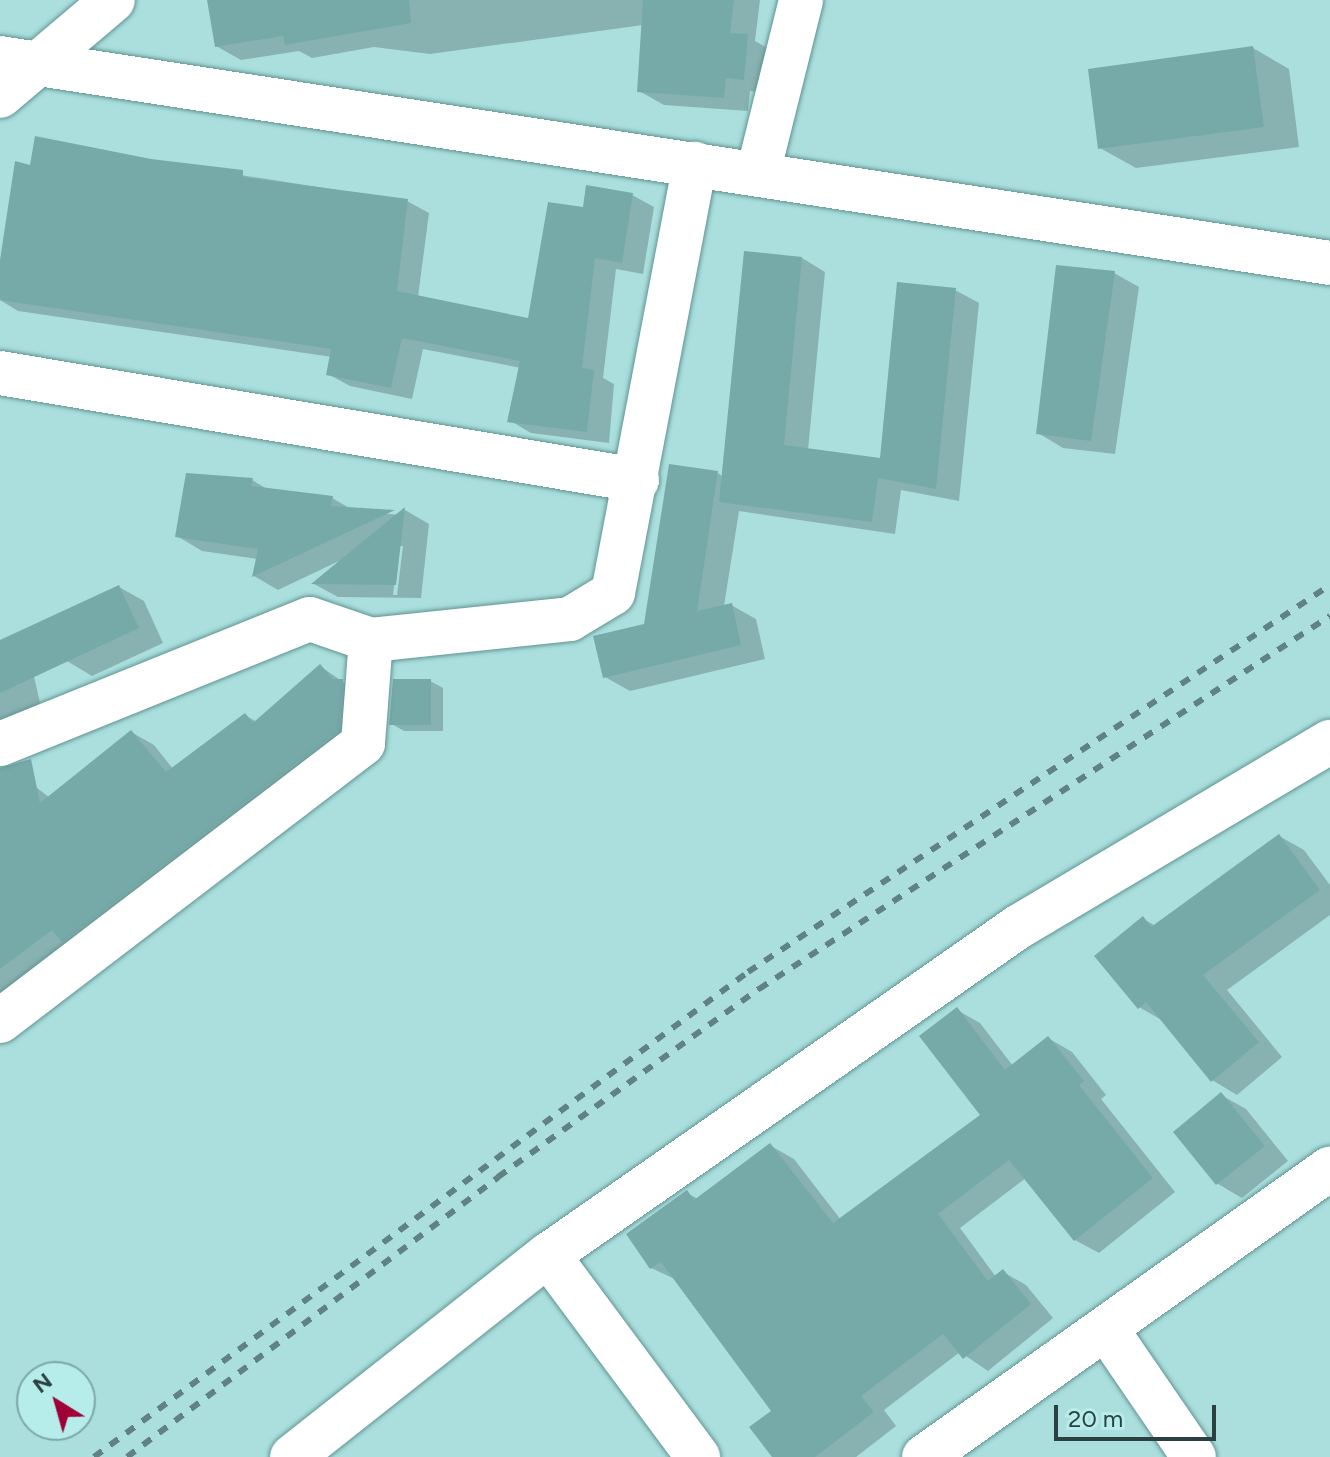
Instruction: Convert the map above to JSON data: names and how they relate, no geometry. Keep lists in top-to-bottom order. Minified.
{"scale_bar":"20 m","north":"top left"}
